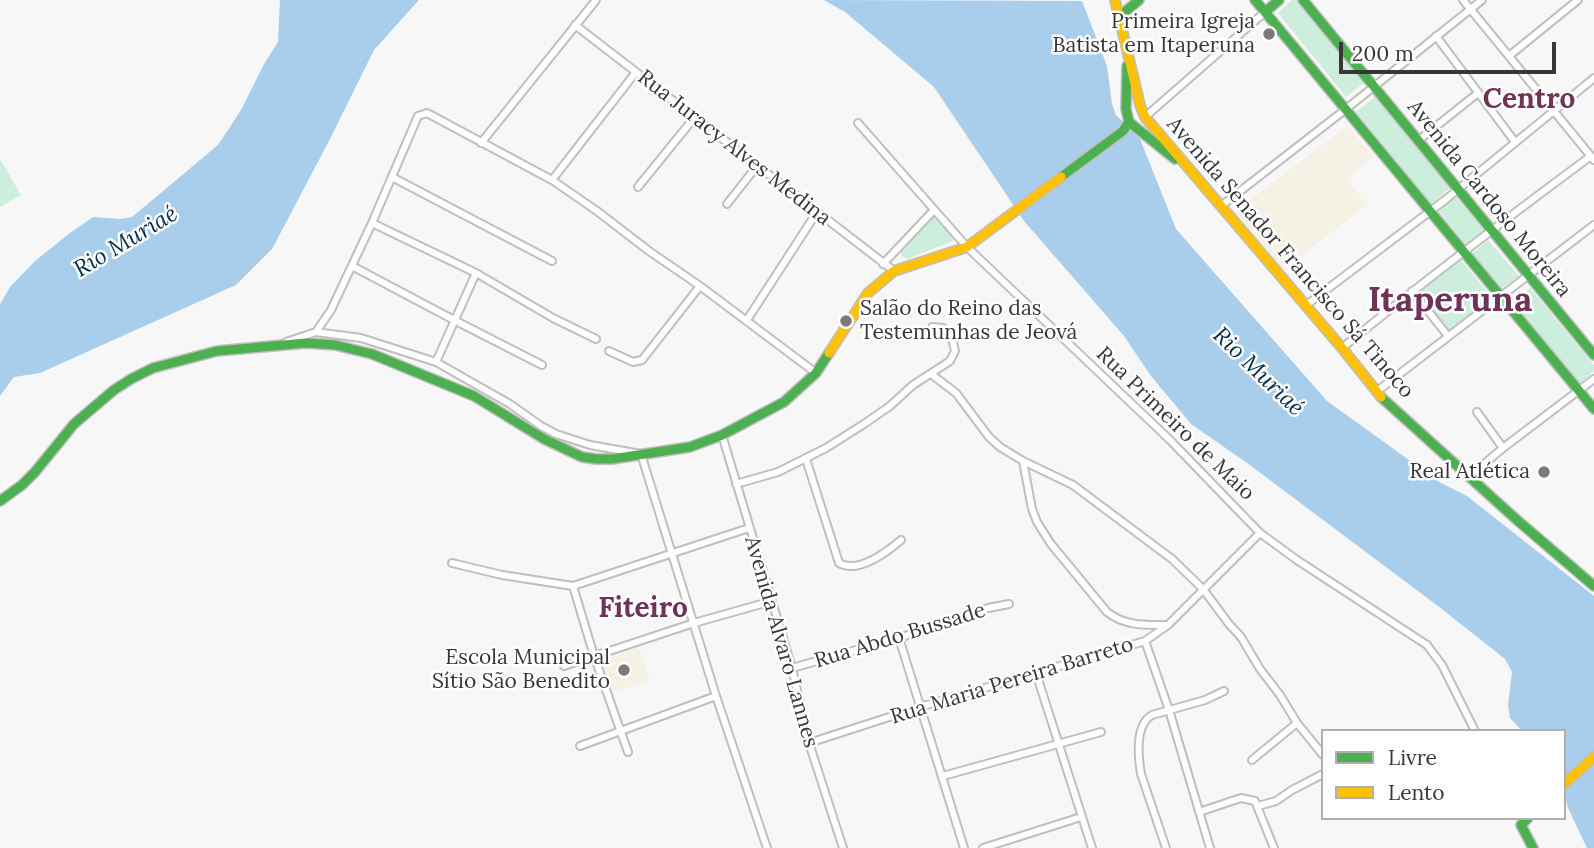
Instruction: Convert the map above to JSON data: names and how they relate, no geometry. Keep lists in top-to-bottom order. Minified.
{"streets":{"main road":["Avenida Cardoso Moreira","Avenida Senador Francisco Sá Tinoco"],"street":["Rua Juracy Alves Medina","Rua Primeiro de Maio","Rua Abdo Bussade","Avenida Alvaro Lannes","Rua Maria Pereira Barreto"]},"crossings":[["Rua Primeiro de Maio","Rua Maria Pereira Barreto"],["Rua Abdo Bussade","Avenida Alvaro Lannes"],["Avenida Alvaro Lannes","Rua Maria Pereira Barreto"]],"districts":["Centro","Itaperuna","Fiteiro"],"water":["Rio Muriaé"],"places":["Primeira Igreja Batista em Itaperuna","Salão do Reino das Testemunhas de Jeová","Real Atlética","Escola Municipal Sítio São Benedito"],"legend":["Livre","Lento"],"scale_bar":"200 m"}
